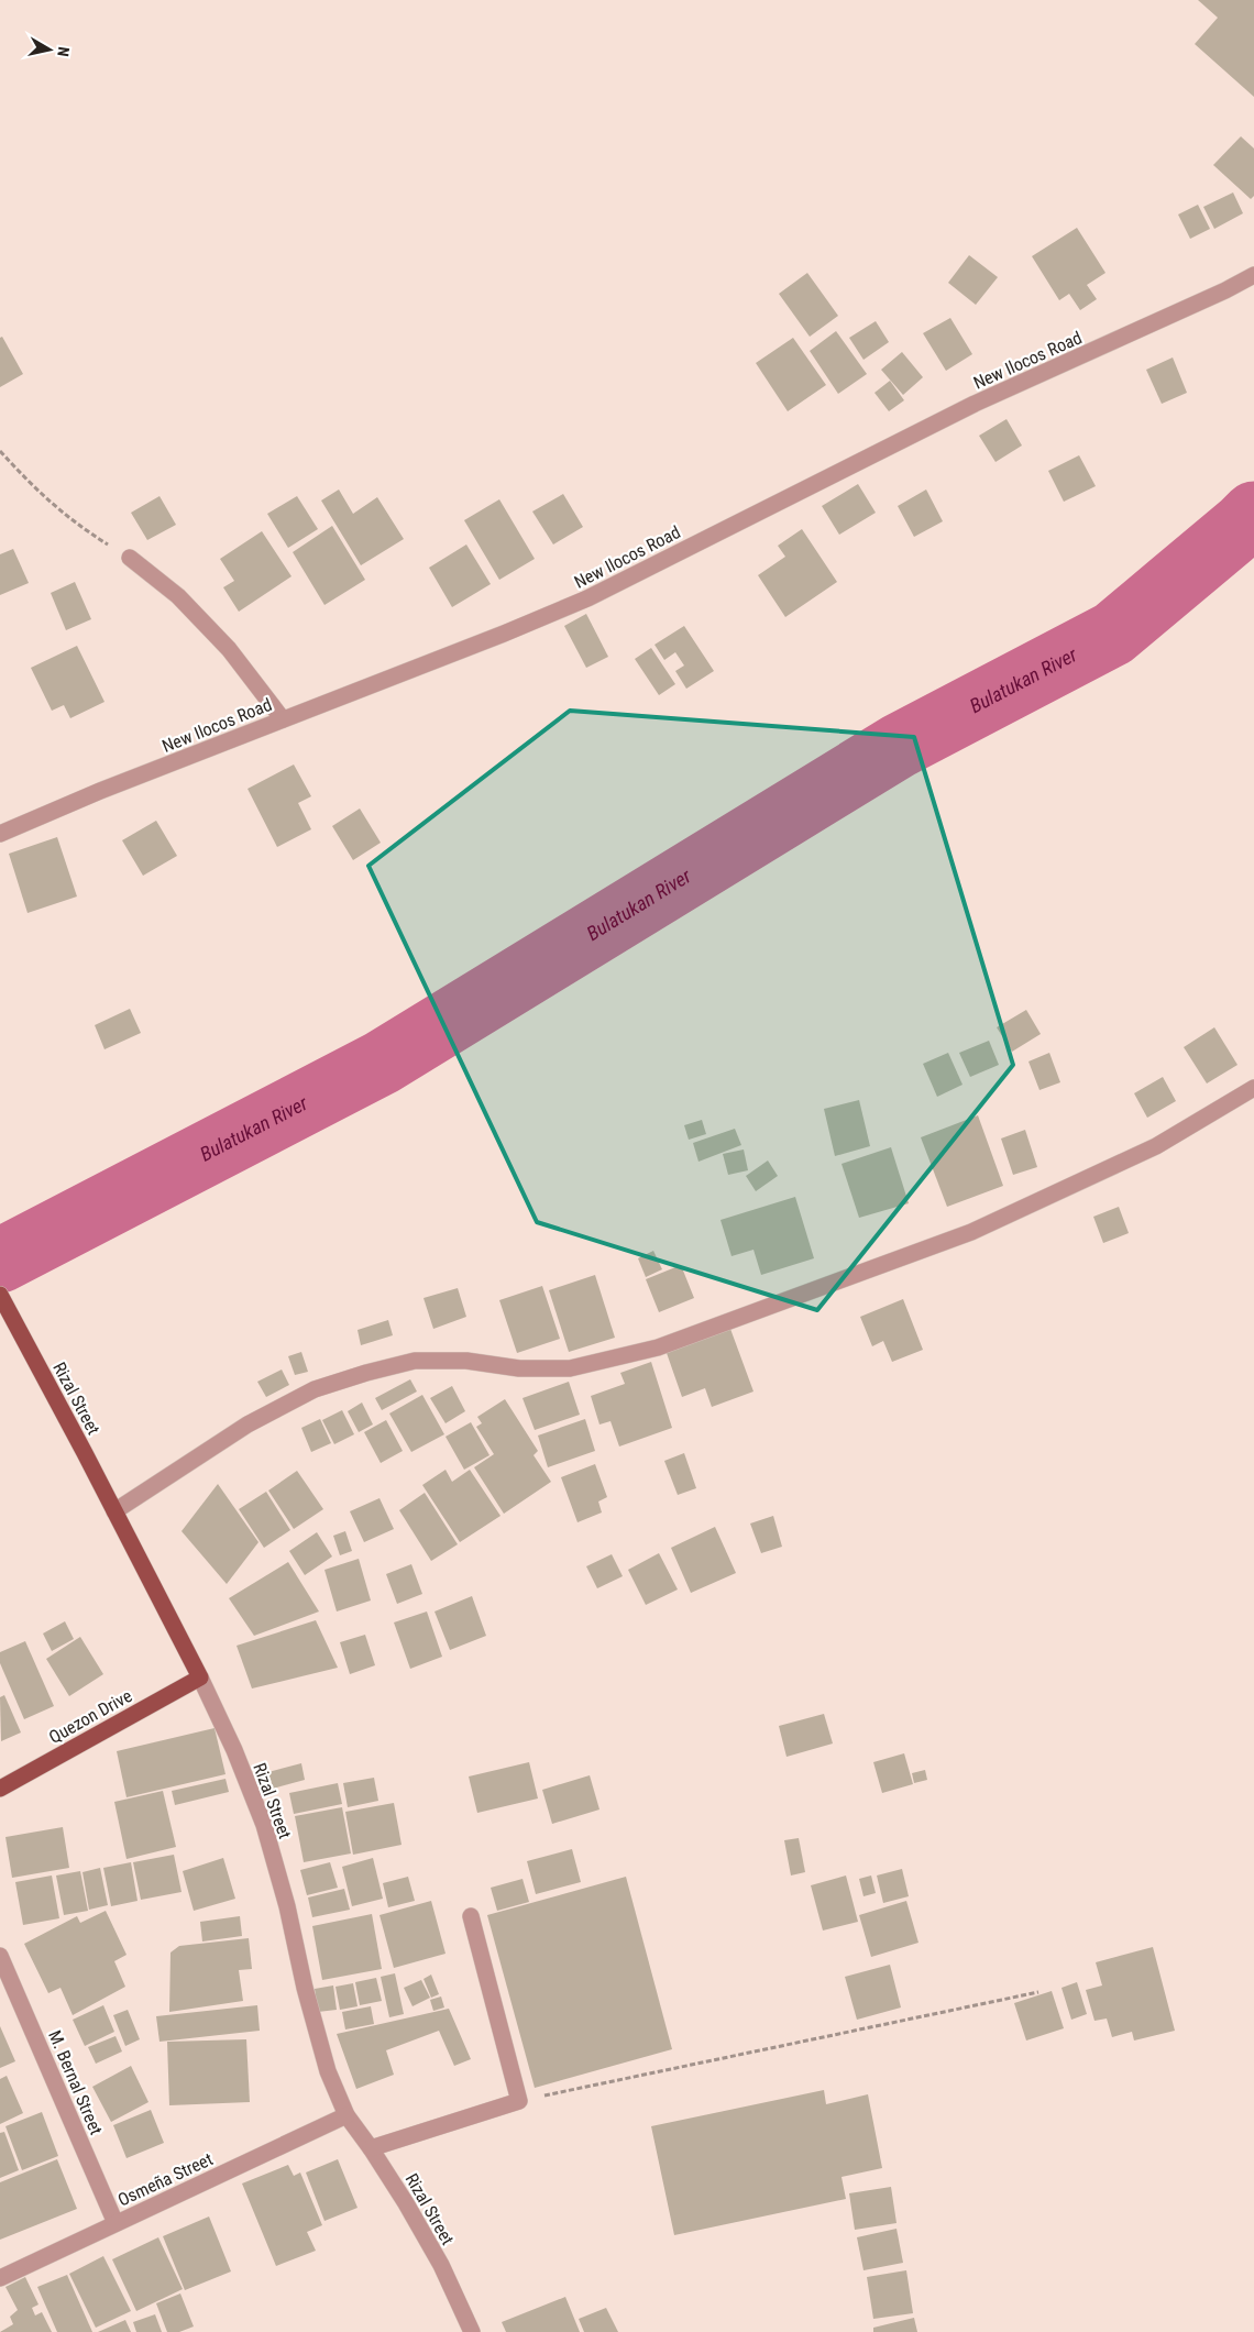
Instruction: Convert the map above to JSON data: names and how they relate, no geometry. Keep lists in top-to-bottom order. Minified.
{"streets":{"main road":["Rizal Street","Quezon Drive"],"street":["New Ilocos Road","M. Bernal Street","Osmeña Street"]},"crossings":[["Rizal Street","Quezon Drive"],["Rizal Street","Osmeña Street"],["M. Bernal Street","Osmeña Street"]],"water":["Bulatukan River"],"north":"right"}
